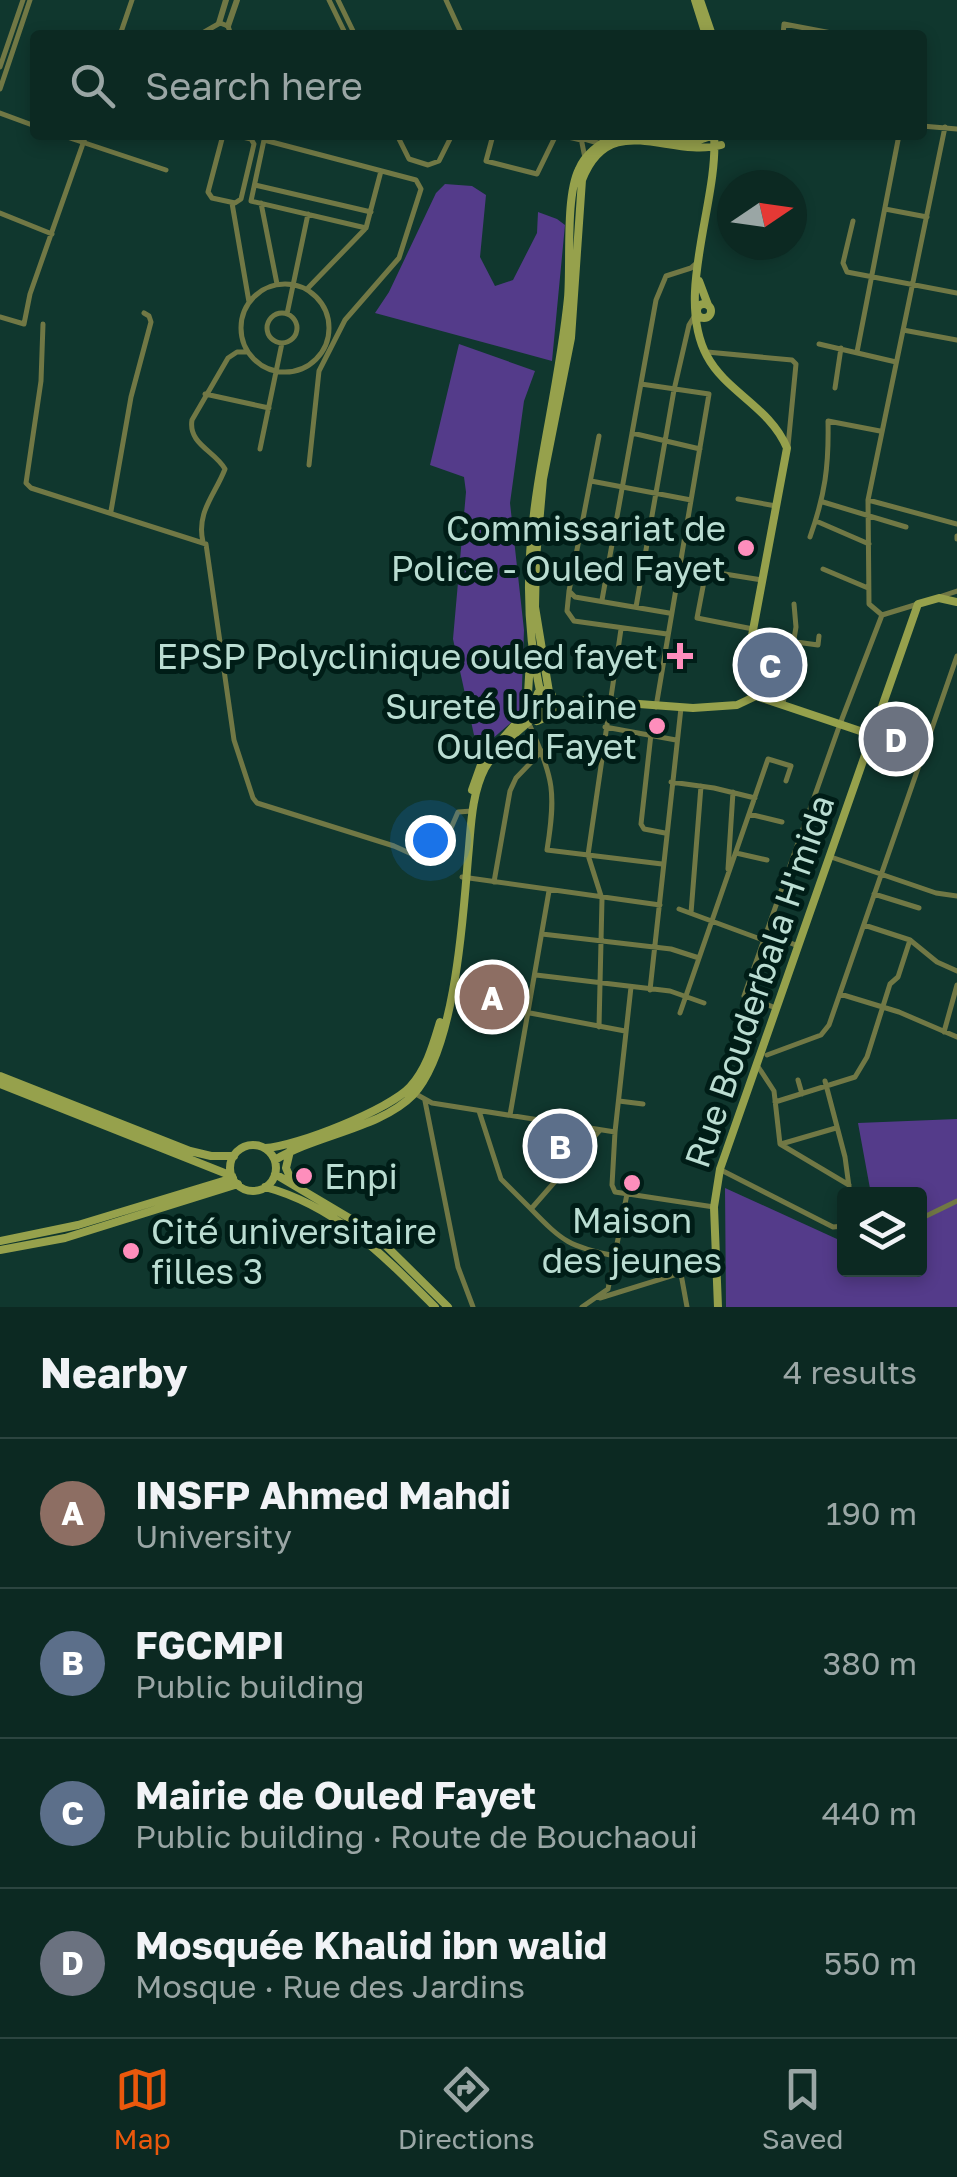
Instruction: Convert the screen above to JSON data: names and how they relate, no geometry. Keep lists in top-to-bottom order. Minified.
{"streets":{"main road":["Rue Bouderbala H'mida"]},"places":{"other":["Commissariat de Police - Ouled Fayet","Sureté Urbaine Ouled Fayet","Enpi","Maison des jeunes","Cité universitaire filles 3"],"health":["EPSP Polyclinique ouled fayet"]},"north":"right","page":{"search":"Search here","pins":["C","D","A","B"],"heading":["Nearby","4 results"],"list":[{"mark":"A","name":"INSFP Ahmed Mahdi","note":"University","value":"190 m"},{"mark":"B","name":"FGCMPI","note":"Public building","value":"380 m"},{"mark":"C","name":"Mairie de Ouled Fayet","note":"Public building · Route de Bouchaoui","value":"440 m"},{"mark":"D","name":"Mosquée Khalid ibn walid","note":"Mosque · Rue des Jardins","value":"550 m"}],"nav":["Map","Directions","Saved"]}}
